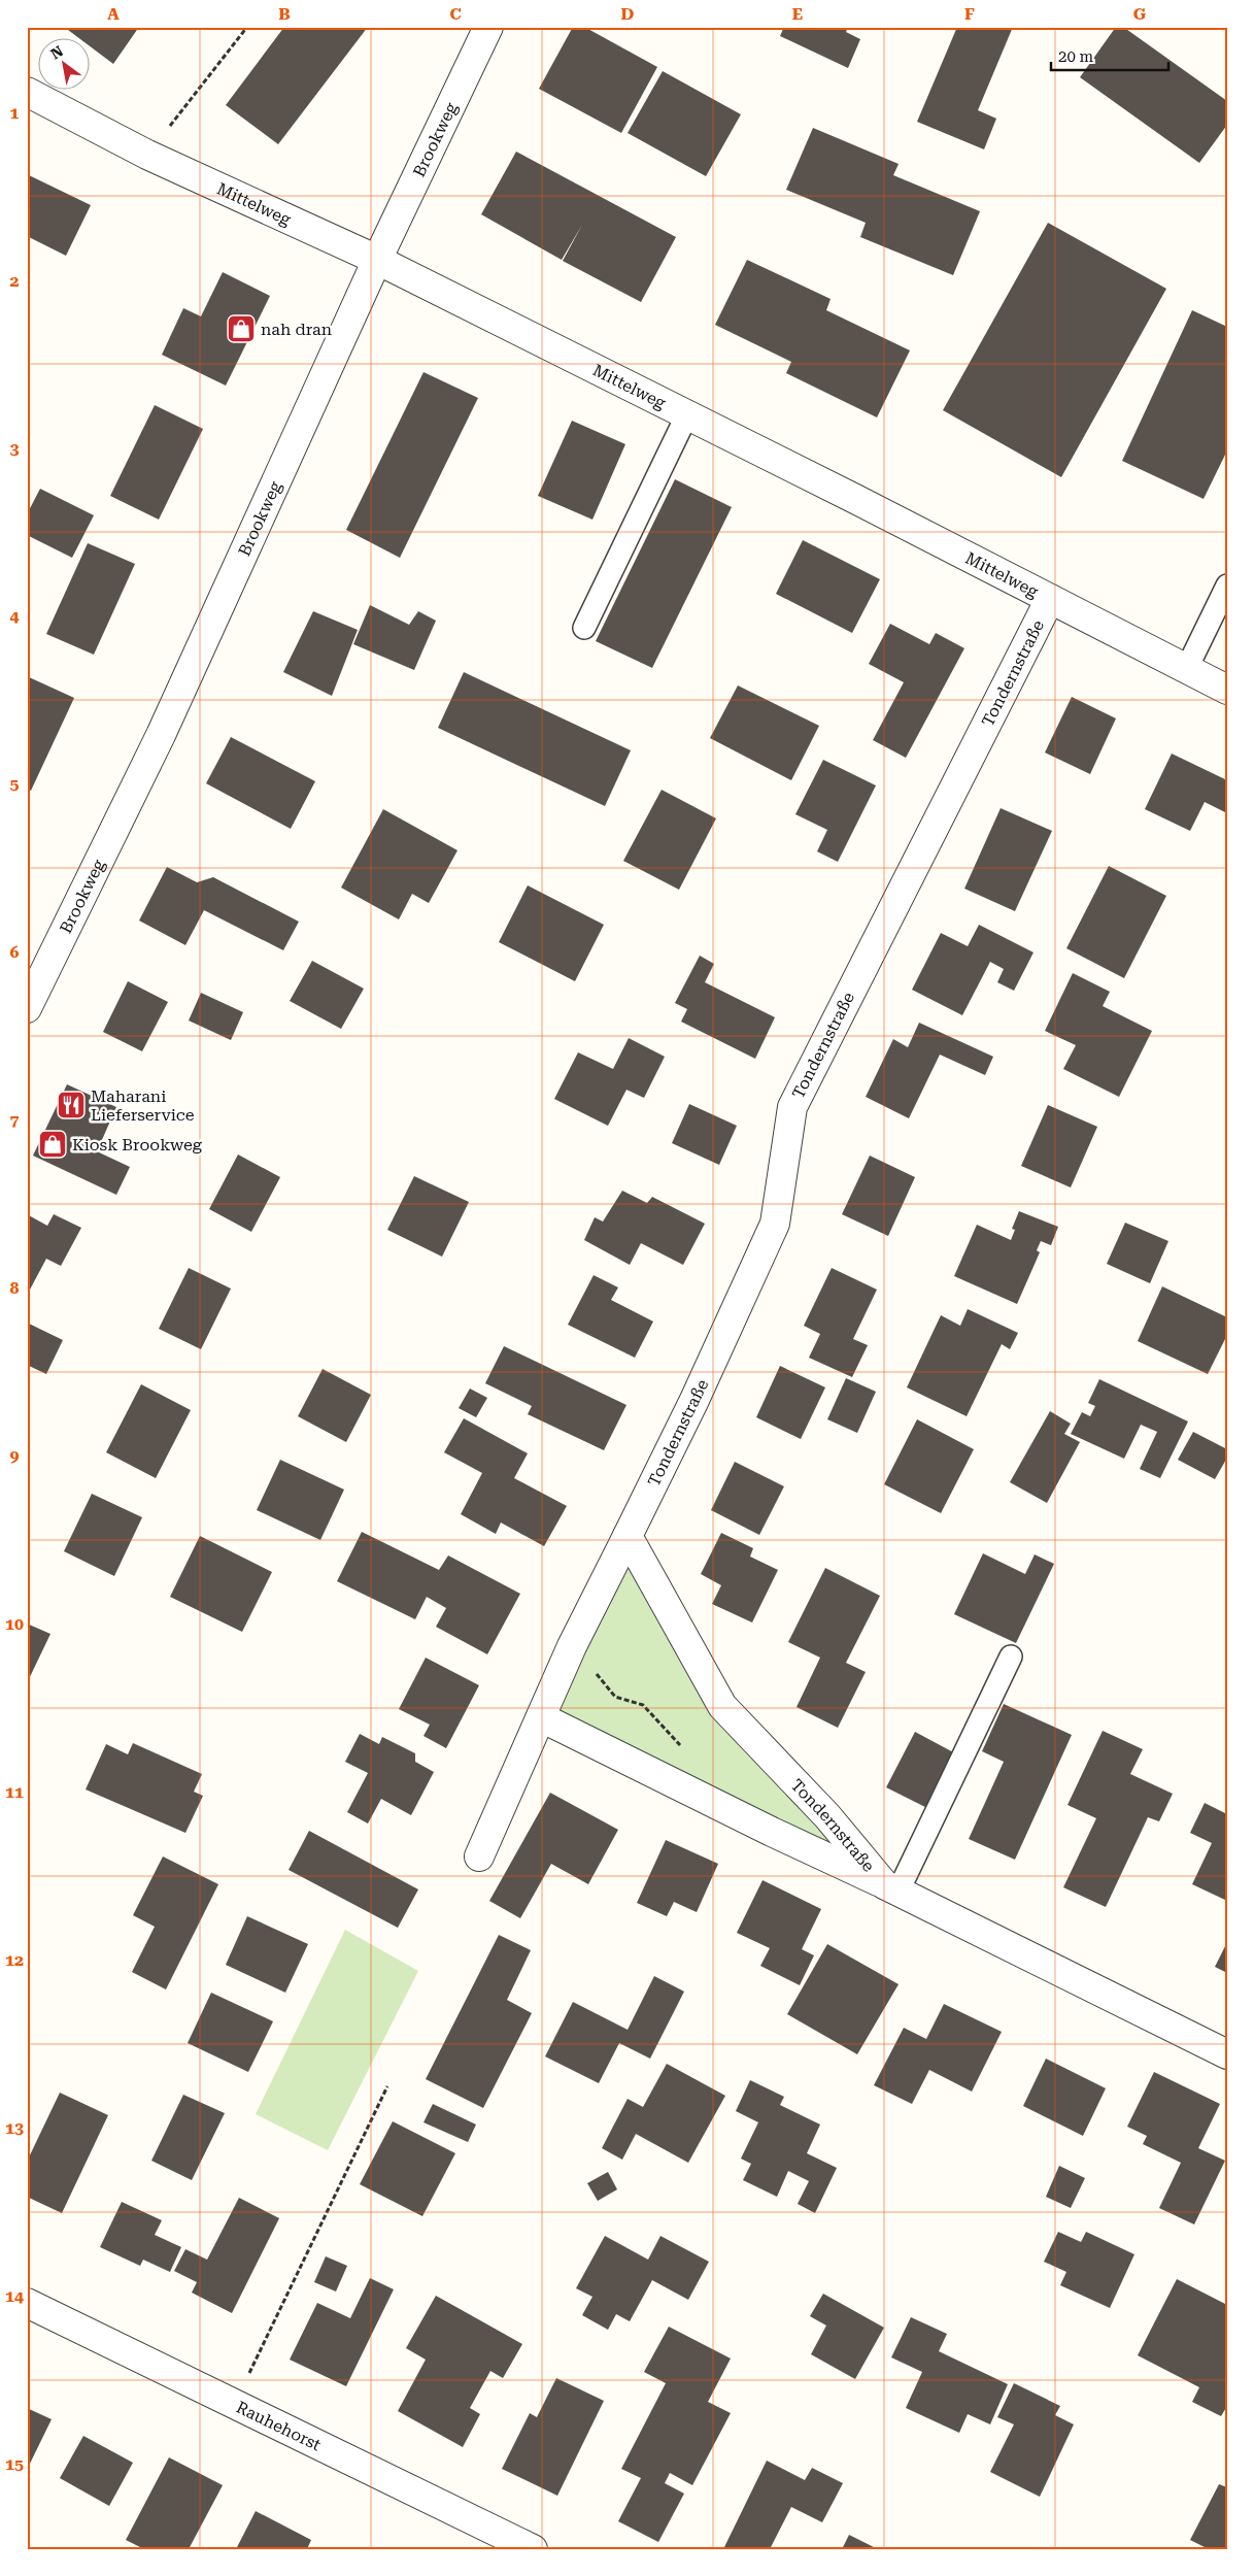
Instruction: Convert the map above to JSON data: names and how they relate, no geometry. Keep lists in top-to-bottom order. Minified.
{"streets":{"street":["Brookweg","Mittelweg","Tondernstraße","Rauhehorst"]},"crossings":[["Brookweg","Mittelweg"],["Mittelweg","Tondernstraße"]],"places":{"shop":["nah dran","Kiosk Brookweg"],"restaurant":["Maharani Lieferservice"]},"scale_bar":"20 m","north":"top left","grid":{"columns":["A","B","C","D","E","F","G"],"rows":["1","2","3","4","5","6","7","8","9","10","11","12","13","14","15"]}}
